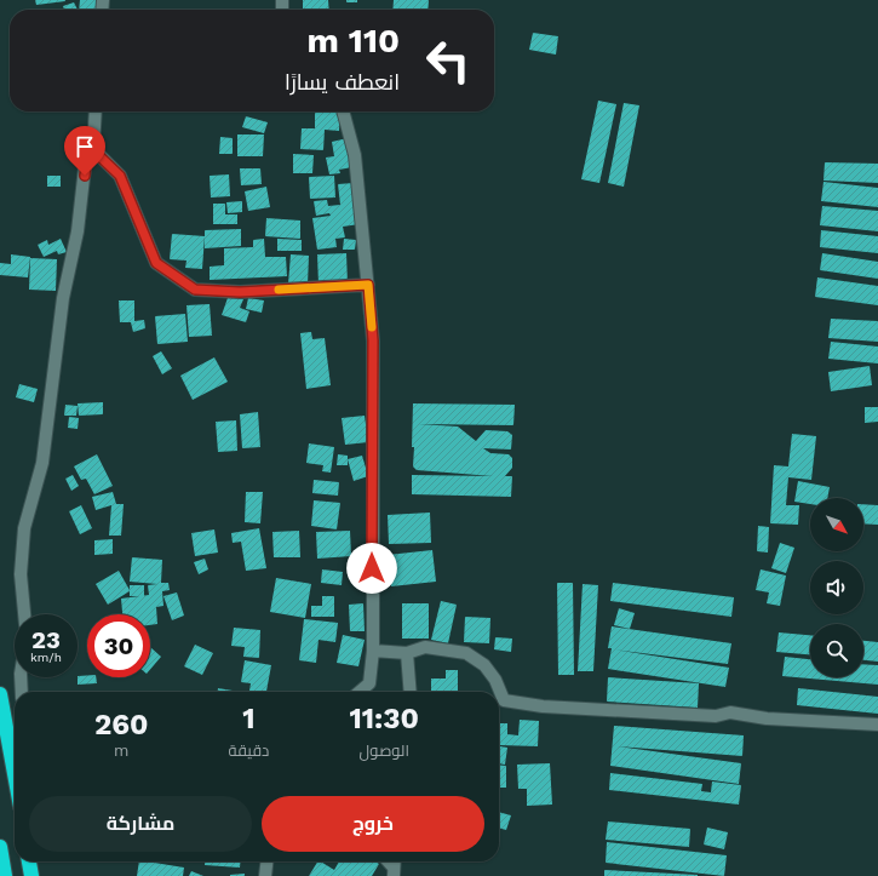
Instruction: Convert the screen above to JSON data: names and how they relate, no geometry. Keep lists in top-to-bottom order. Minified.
{"north":"bottom right","page":{"turn":["110 m","انعطف يسارًا"],"speed":"23 km/h","limit":"30","eta":["11:30","الوصول","1","دقيقة","260","m"],"buttons":["خروج","مشاركة"]}}
